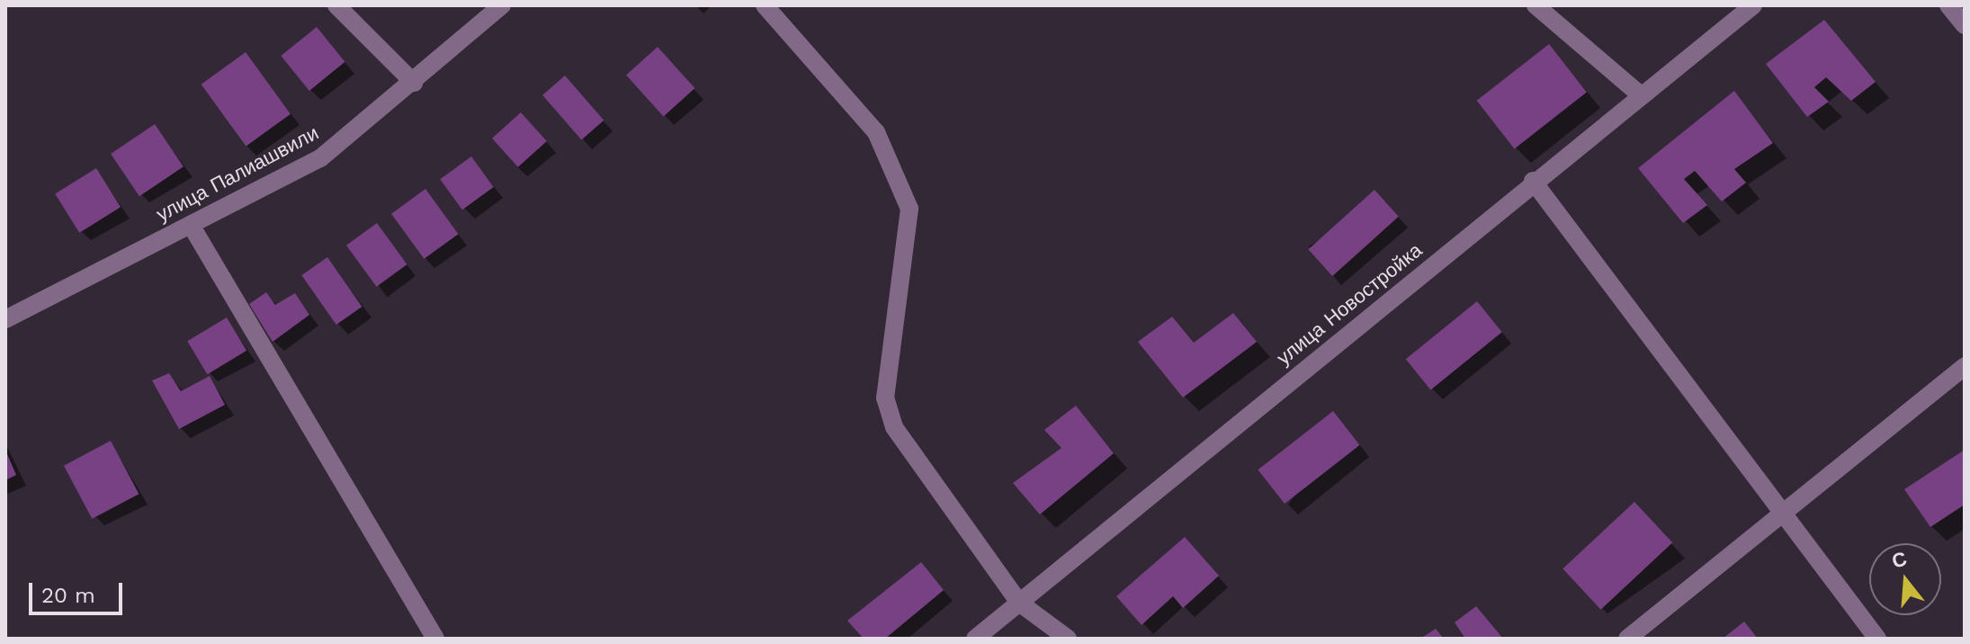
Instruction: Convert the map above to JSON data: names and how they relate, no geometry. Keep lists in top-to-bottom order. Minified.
{"streets":{"street":["улица Палиашвили","улица Новостройка"]},"scale_bar":"20 m","north":"top"}
